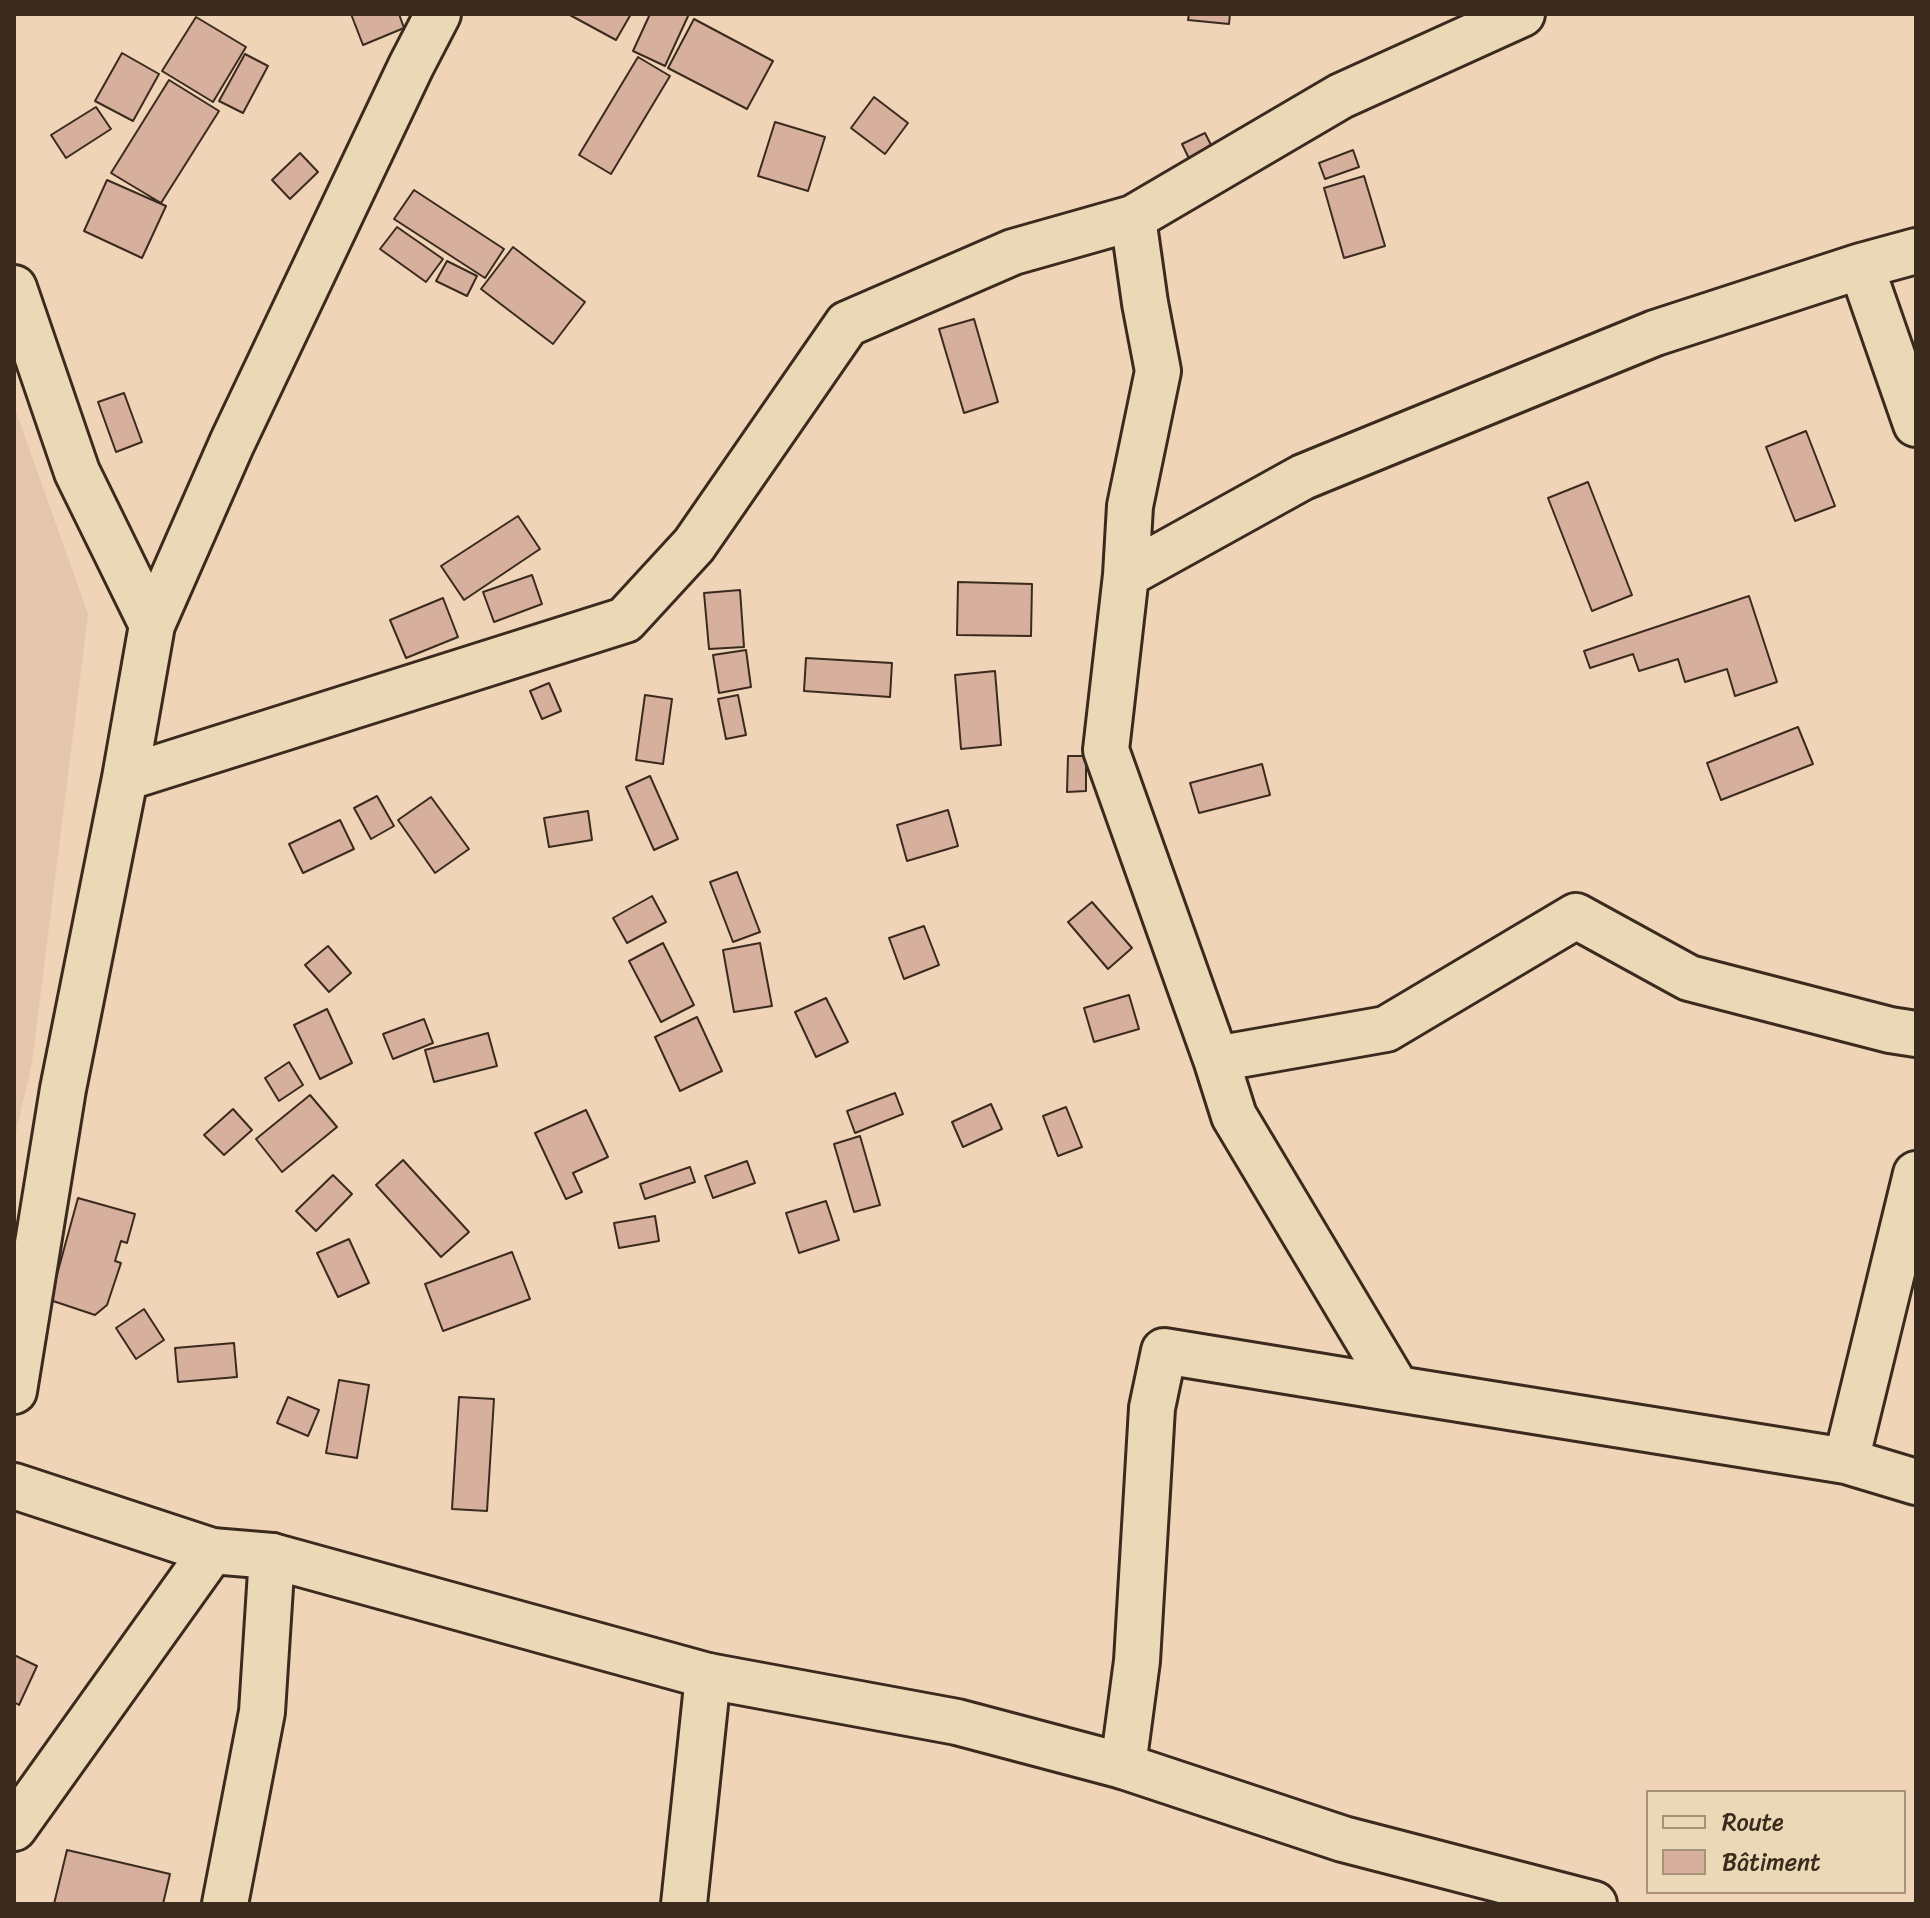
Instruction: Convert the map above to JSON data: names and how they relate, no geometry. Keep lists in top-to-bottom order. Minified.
{"legend":["Route","Bâtiment"]}
